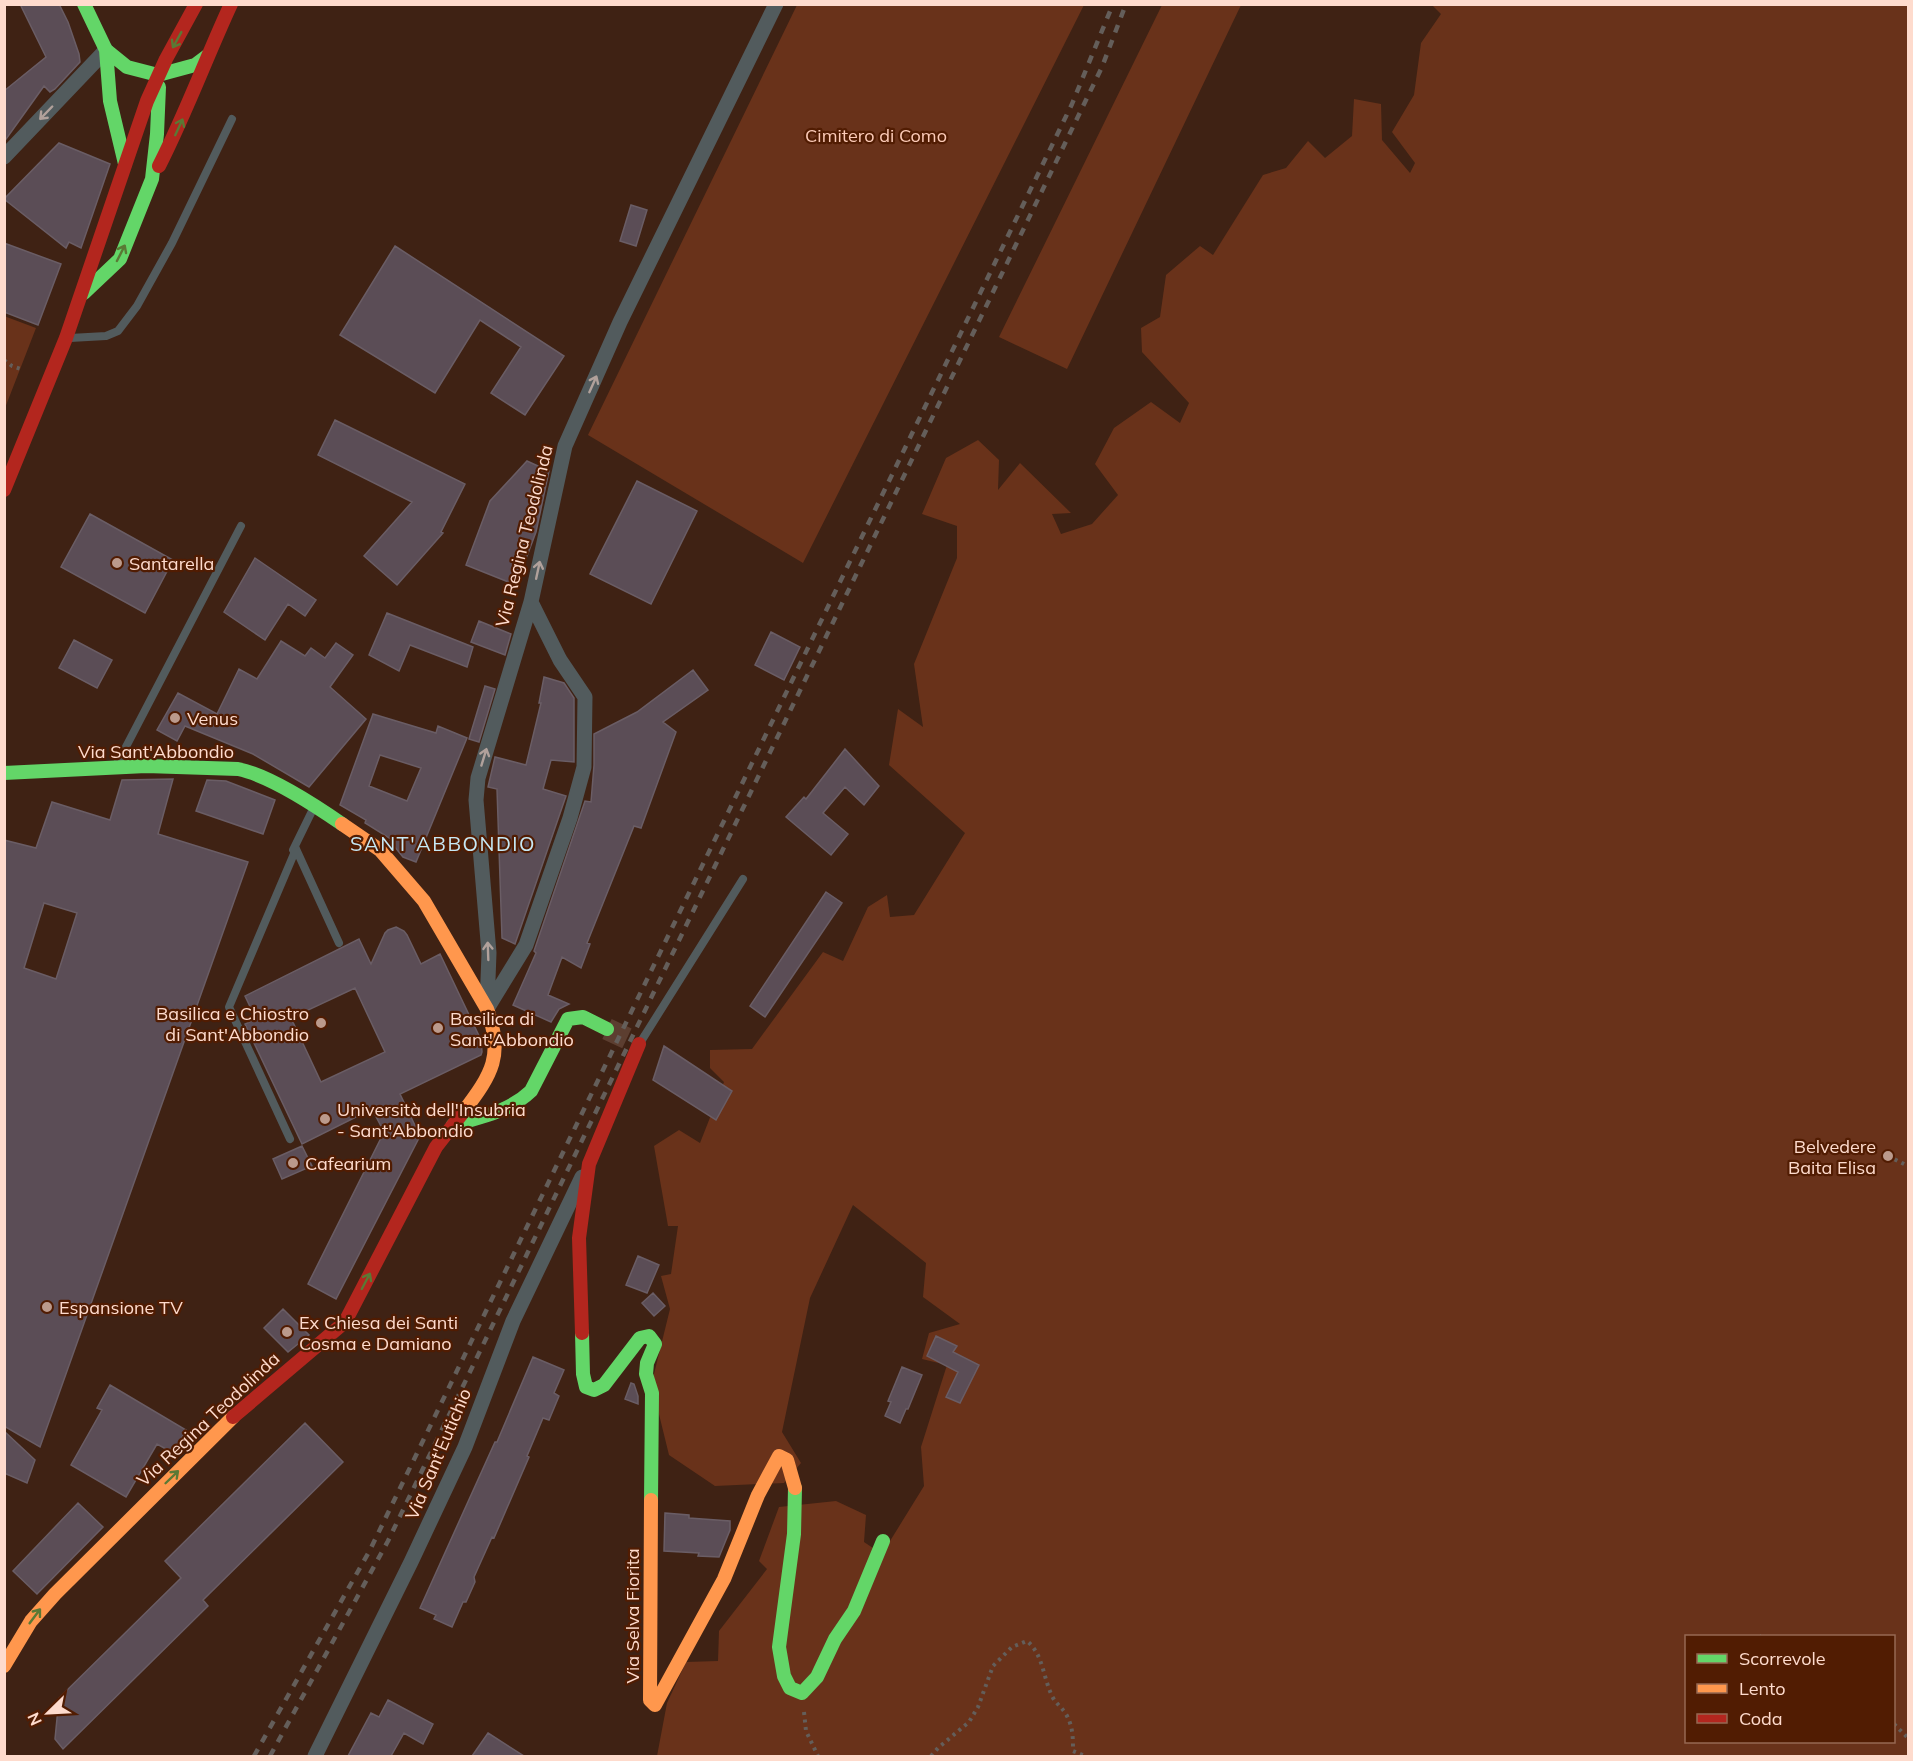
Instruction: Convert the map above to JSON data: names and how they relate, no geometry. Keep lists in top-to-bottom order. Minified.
{"streets":{"street":["Via Regina Teodolinda","Via Sant'Abbondio","Via Sant'Eutichio","Via Selva Fiorita"]},"crossings":[["Via Regina Teodolinda","Via Sant'Abbondio"],["Via Sant'Eutichio","Via Selva Fiorita"]],"one_way":["Via Regina Teodolinda"],"districts":["SANT'ABBONDIO"],"parks":["Cimitero di Como"],"places":["Santarella","Venus","Basilica e Chiostro di Sant'Abbondio","Basilica di Sant'Abbondio","Università dell'Insubria - Sant'Abbondio","Belvedere Baita Elisa","Cafearium","Espansione TV","Ex Chiesa dei Santi Cosma e Damiano"],"legend":["Scorrevole","Lento","Coda"],"north":"bottom left"}
